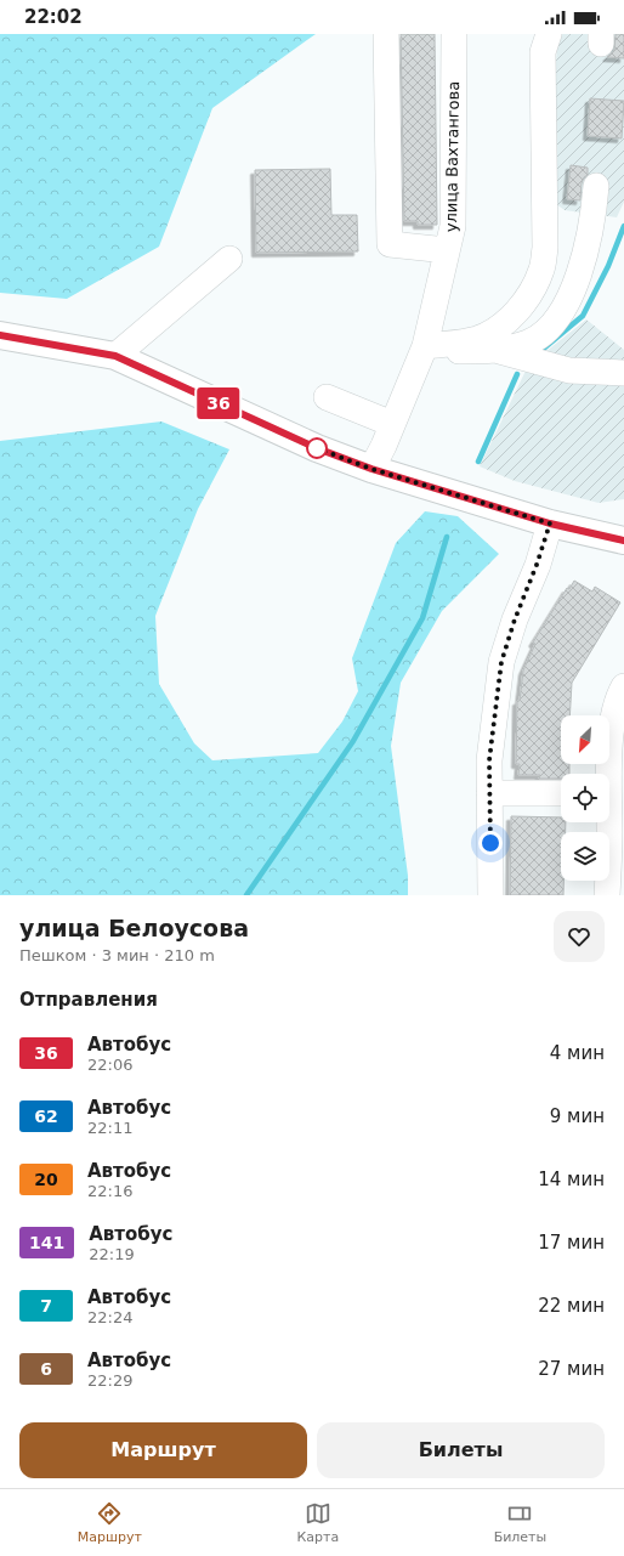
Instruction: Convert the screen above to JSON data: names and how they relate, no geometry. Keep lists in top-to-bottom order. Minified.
{"streets":{"street":["улица Вахтангова"]},"lines":["bus line 36"],"north":"bottom left","page":{"status":"22:02","on_map":"36","heading":[["улица Белоусова","Пешком · 3 мин · 210 m"],"Отправления"],"list":[{"mark":"36","name":"Автобус","note":"22:06","value":"4 мин"},{"mark":"62","name":"Автобус","note":"22:11","value":"9 мин"},{"mark":"20","name":"Автобус","note":"22:16","value":"14 мин"},{"mark":"141","name":"Автобус","note":"22:19","value":"17 мин"},{"mark":"7","name":"Автобус","note":"22:24","value":"22 мин"},{"mark":"6","name":"Автобус","note":"22:29","value":"27 мин"}],"buttons":["Маршрут","Билеты"],"tabs":["Маршрут","Карта","Билеты"]}}
